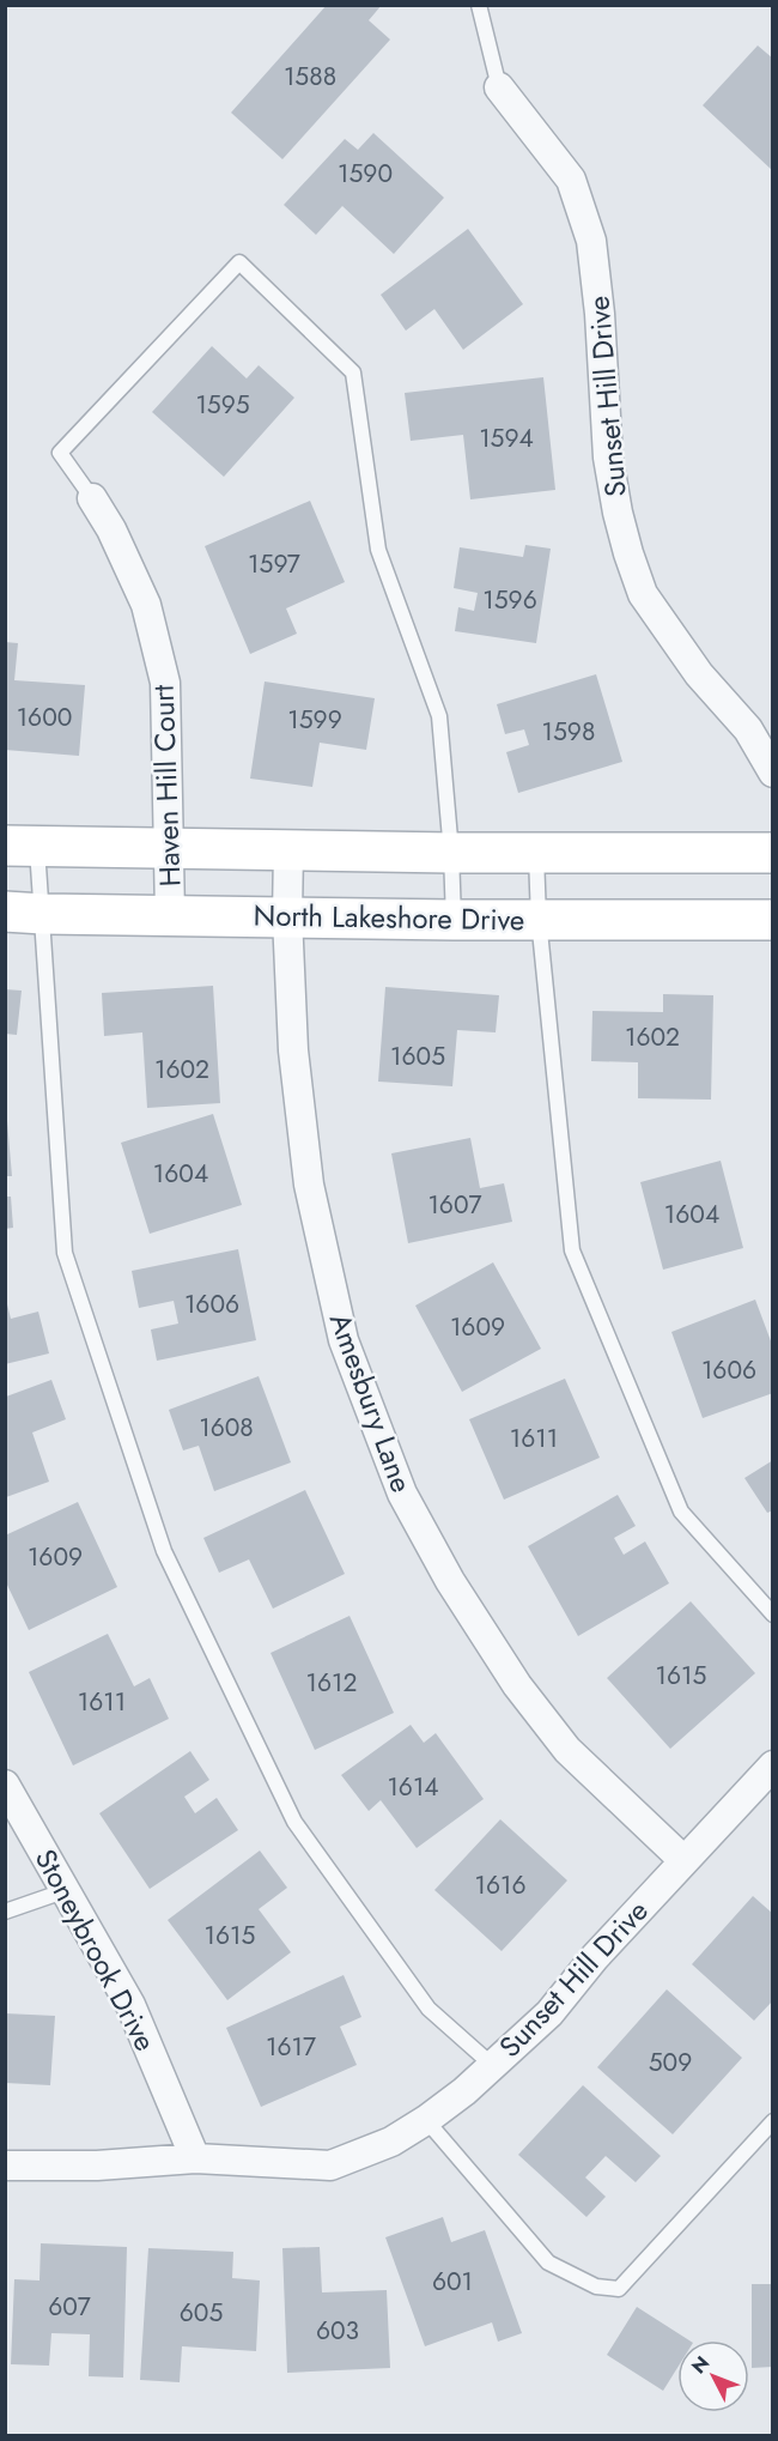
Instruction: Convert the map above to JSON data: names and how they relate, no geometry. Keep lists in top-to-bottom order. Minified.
{"streets":{"main road":["North Lakeshore Drive"],"street":["Sunset Hill Drive","Haven Hill Court","Amesbury Lane","Stoneybrook Drive"]},"crossings":[["Sunset Hill Drive","Amesbury Lane"],["Sunset Hill Drive","Stoneybrook Drive"],["Haven Hill Court","North Lakeshore Drive"],["North Lakeshore Drive","Amesbury Lane"]],"house_numbers":["1588","1590","1595","1594","1597","1596","1600","1599","1598","1602","1605","1602","1604","1607","1604","1606","1609","1606","1608","1611","1609","1615","1612","1611","1614","1616","1615","1617","509","601","607","605","603"],"north":"top left"}
